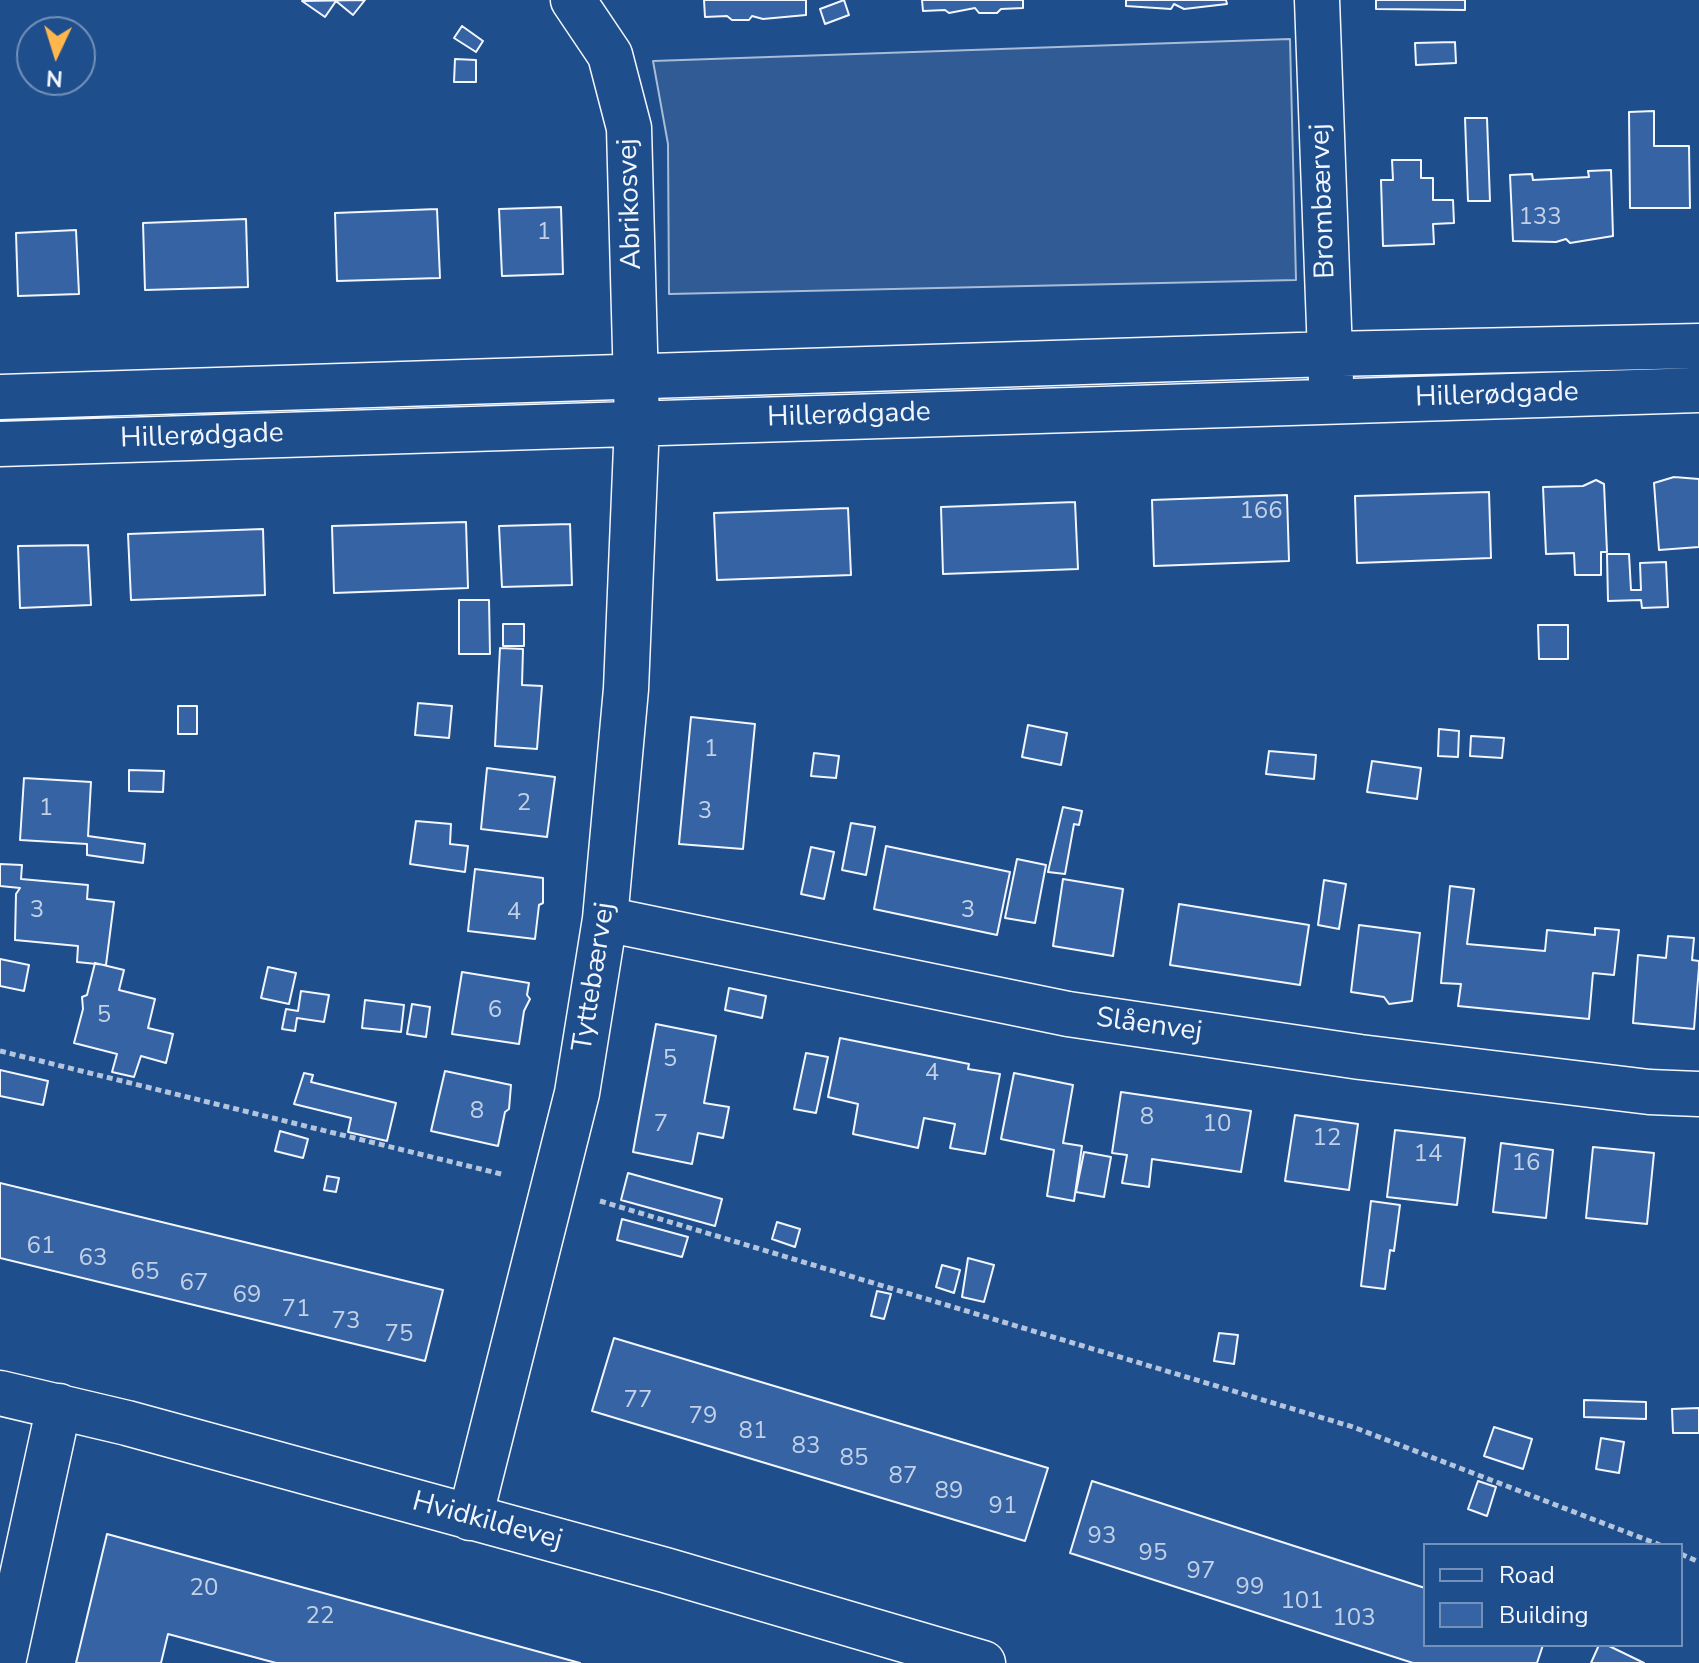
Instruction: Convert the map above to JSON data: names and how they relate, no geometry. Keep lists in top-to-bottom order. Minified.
{"streets":{"street":["Brombærvej","Abrikosvej","Hillerødgade","Tyttebærvej","Slåenvej","Hvidkildevej"]},"crossings":[["Brombærvej","Hillerødgade"],["Abrikosvej","Hillerødgade"],["Abrikosvej","Tyttebærvej"],["Hillerødgade","Tyttebærvej"],["Tyttebærvej","Slåenvej"],["Tyttebærvej","Hvidkildevej"]],"house_numbers":["133","1","166","1","2","1","3","3","3","4","6","5","5","4","8","8","7","10","12","14","16","61","63","65","67","69","71","73","75","77","79","81","83","85","87","89","91","93","95","97","99","20","101","22","103"],"legend":["Road","Building"],"north":"bottom"}
